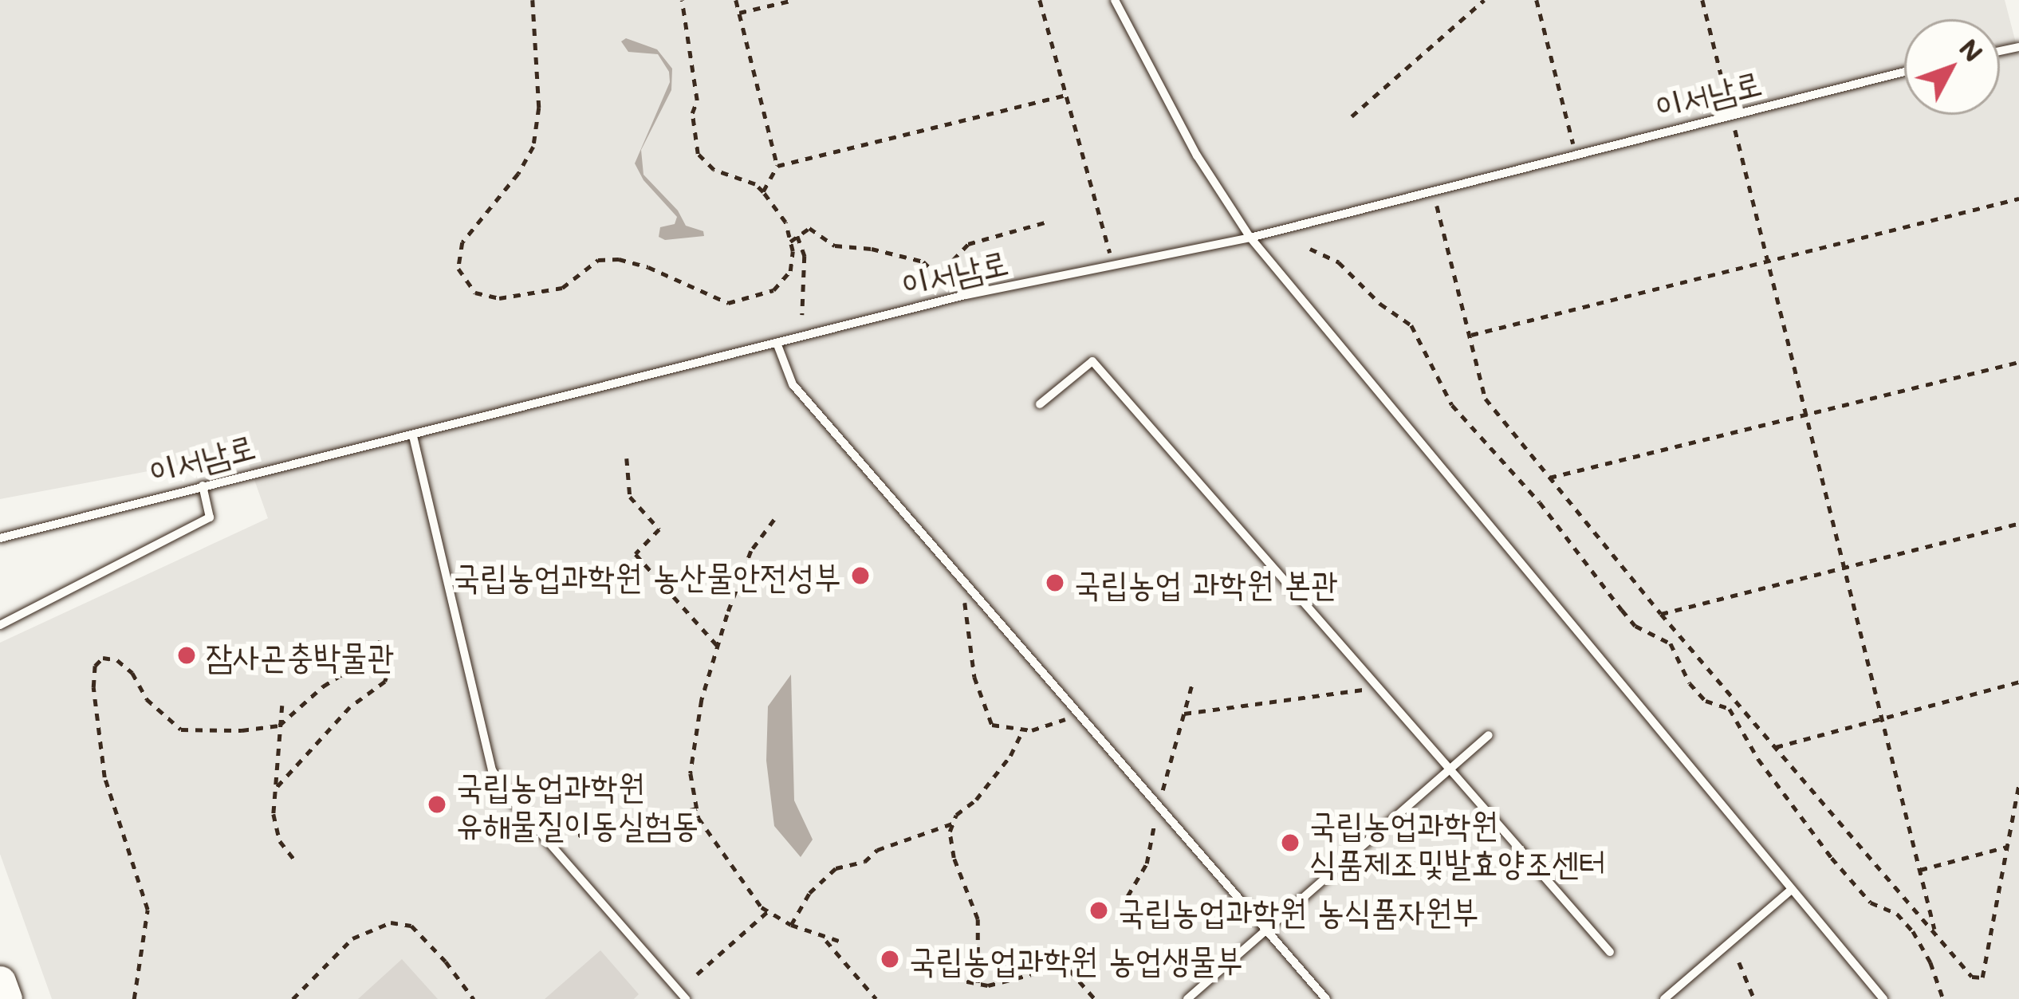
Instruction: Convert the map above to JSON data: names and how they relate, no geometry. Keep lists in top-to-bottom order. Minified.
{"streets":{"lane":["이서남로"]},"places":["국립농업과학원 농산물안전성부","국립농업 과학원 본관","잠사곤충박물관","국립농업과학원 유해물질이동실험동","국립농업과학원 식품제조및발효양조센터","국립농업과학원 농식품자원부","국립농업과학원 농업생물부"],"north":"top right"}
